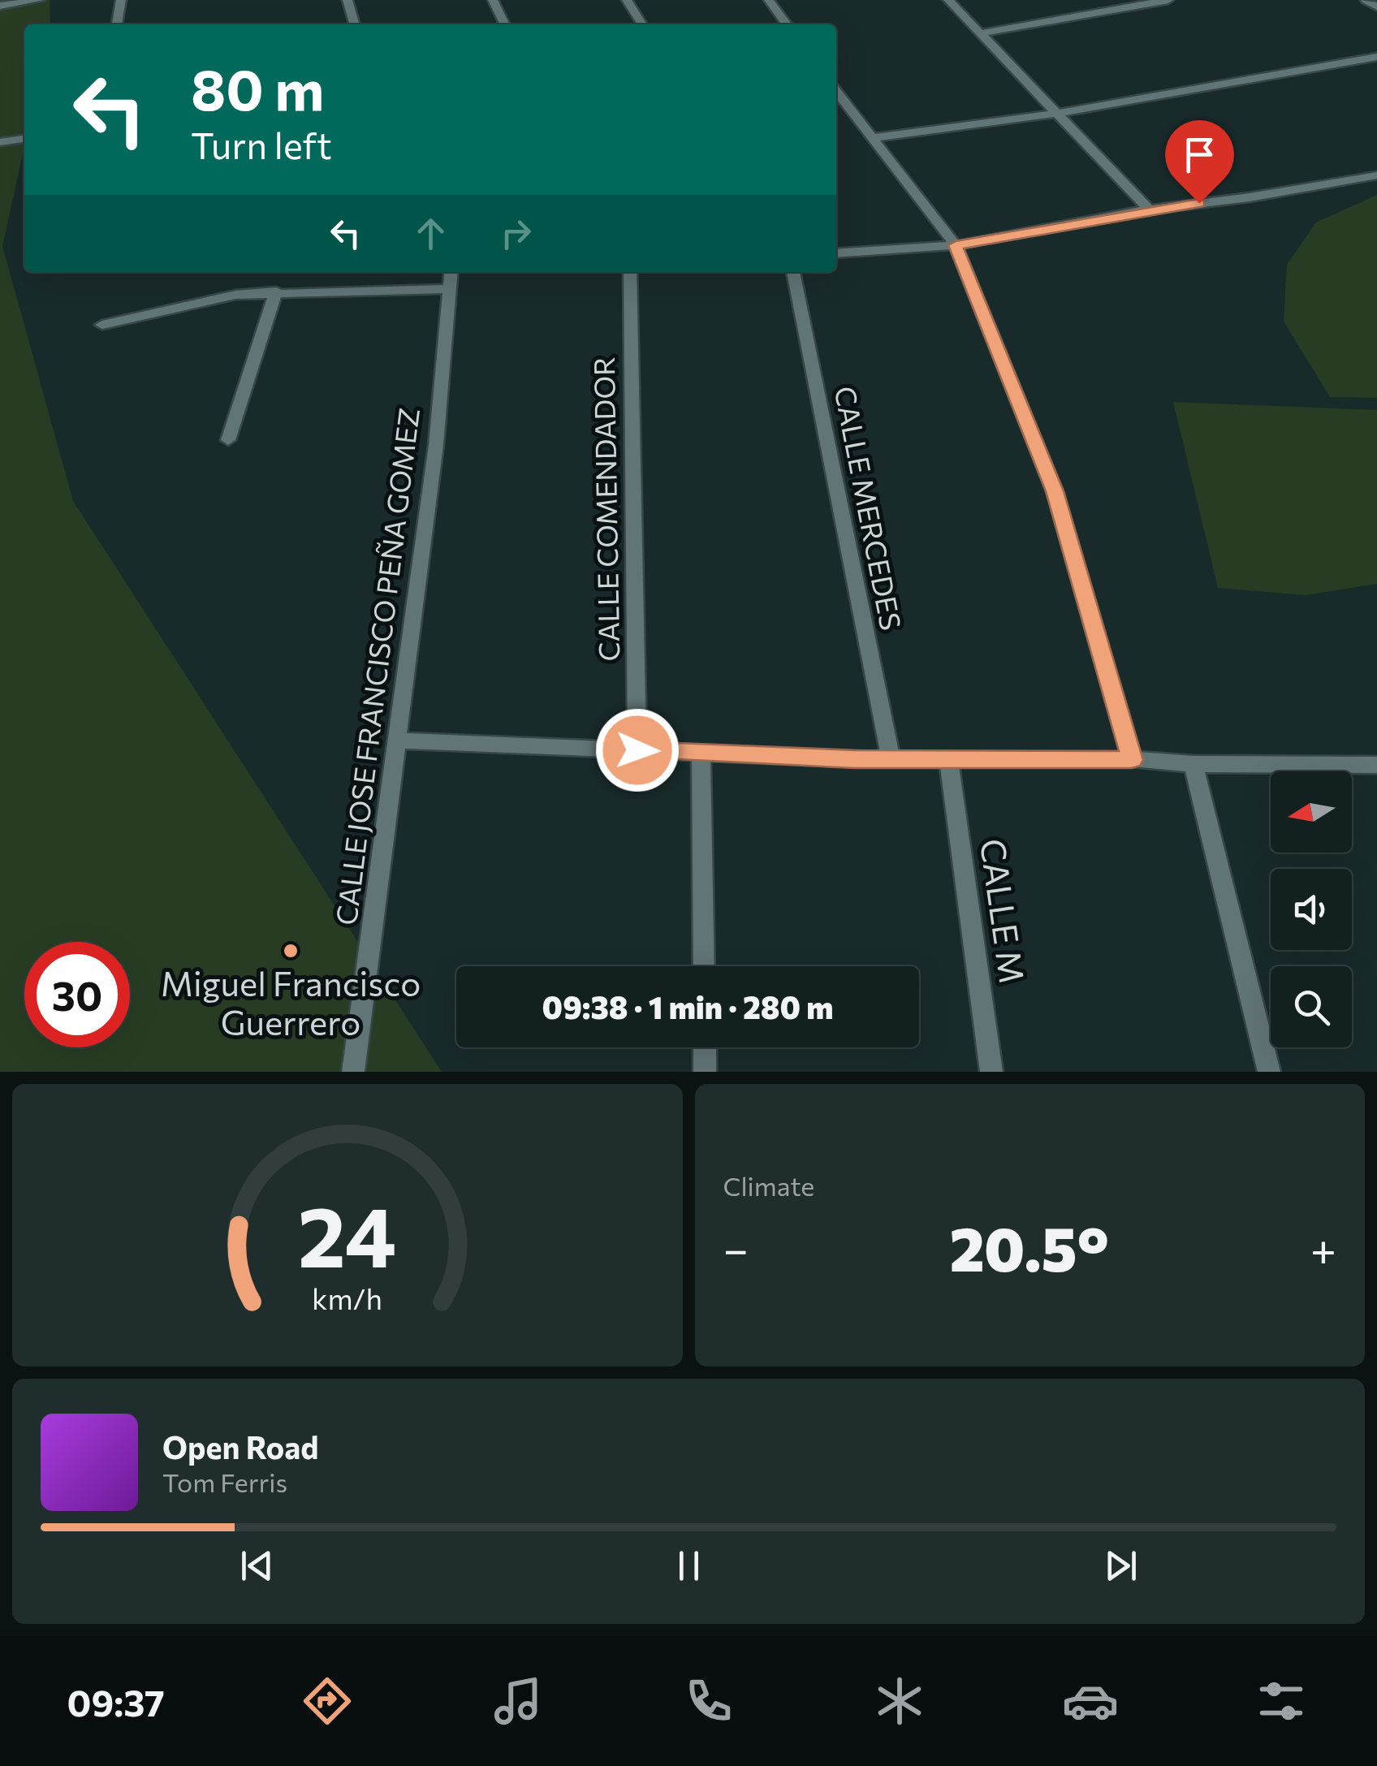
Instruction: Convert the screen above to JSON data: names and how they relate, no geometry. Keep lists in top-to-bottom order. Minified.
{"streets":{"street":["CALLE MERCEDES","CALLE COMENDADOR","CALLE JOSE FRANCISCO PEÑA GOMEZ","CALLE M"]},"places":["Miguel Francisco Guerrero"],"north":"left","page":{"turn":["80 m","Turn left"],"limit":"30","trip":"09:38 · 1 min · 280 m","tile":"Climate","heat":["−","20.5°","+"],"song":["Open Road","Tom Ferris"],"tabs":"09:37","gauge":["24","km/h"]}}
